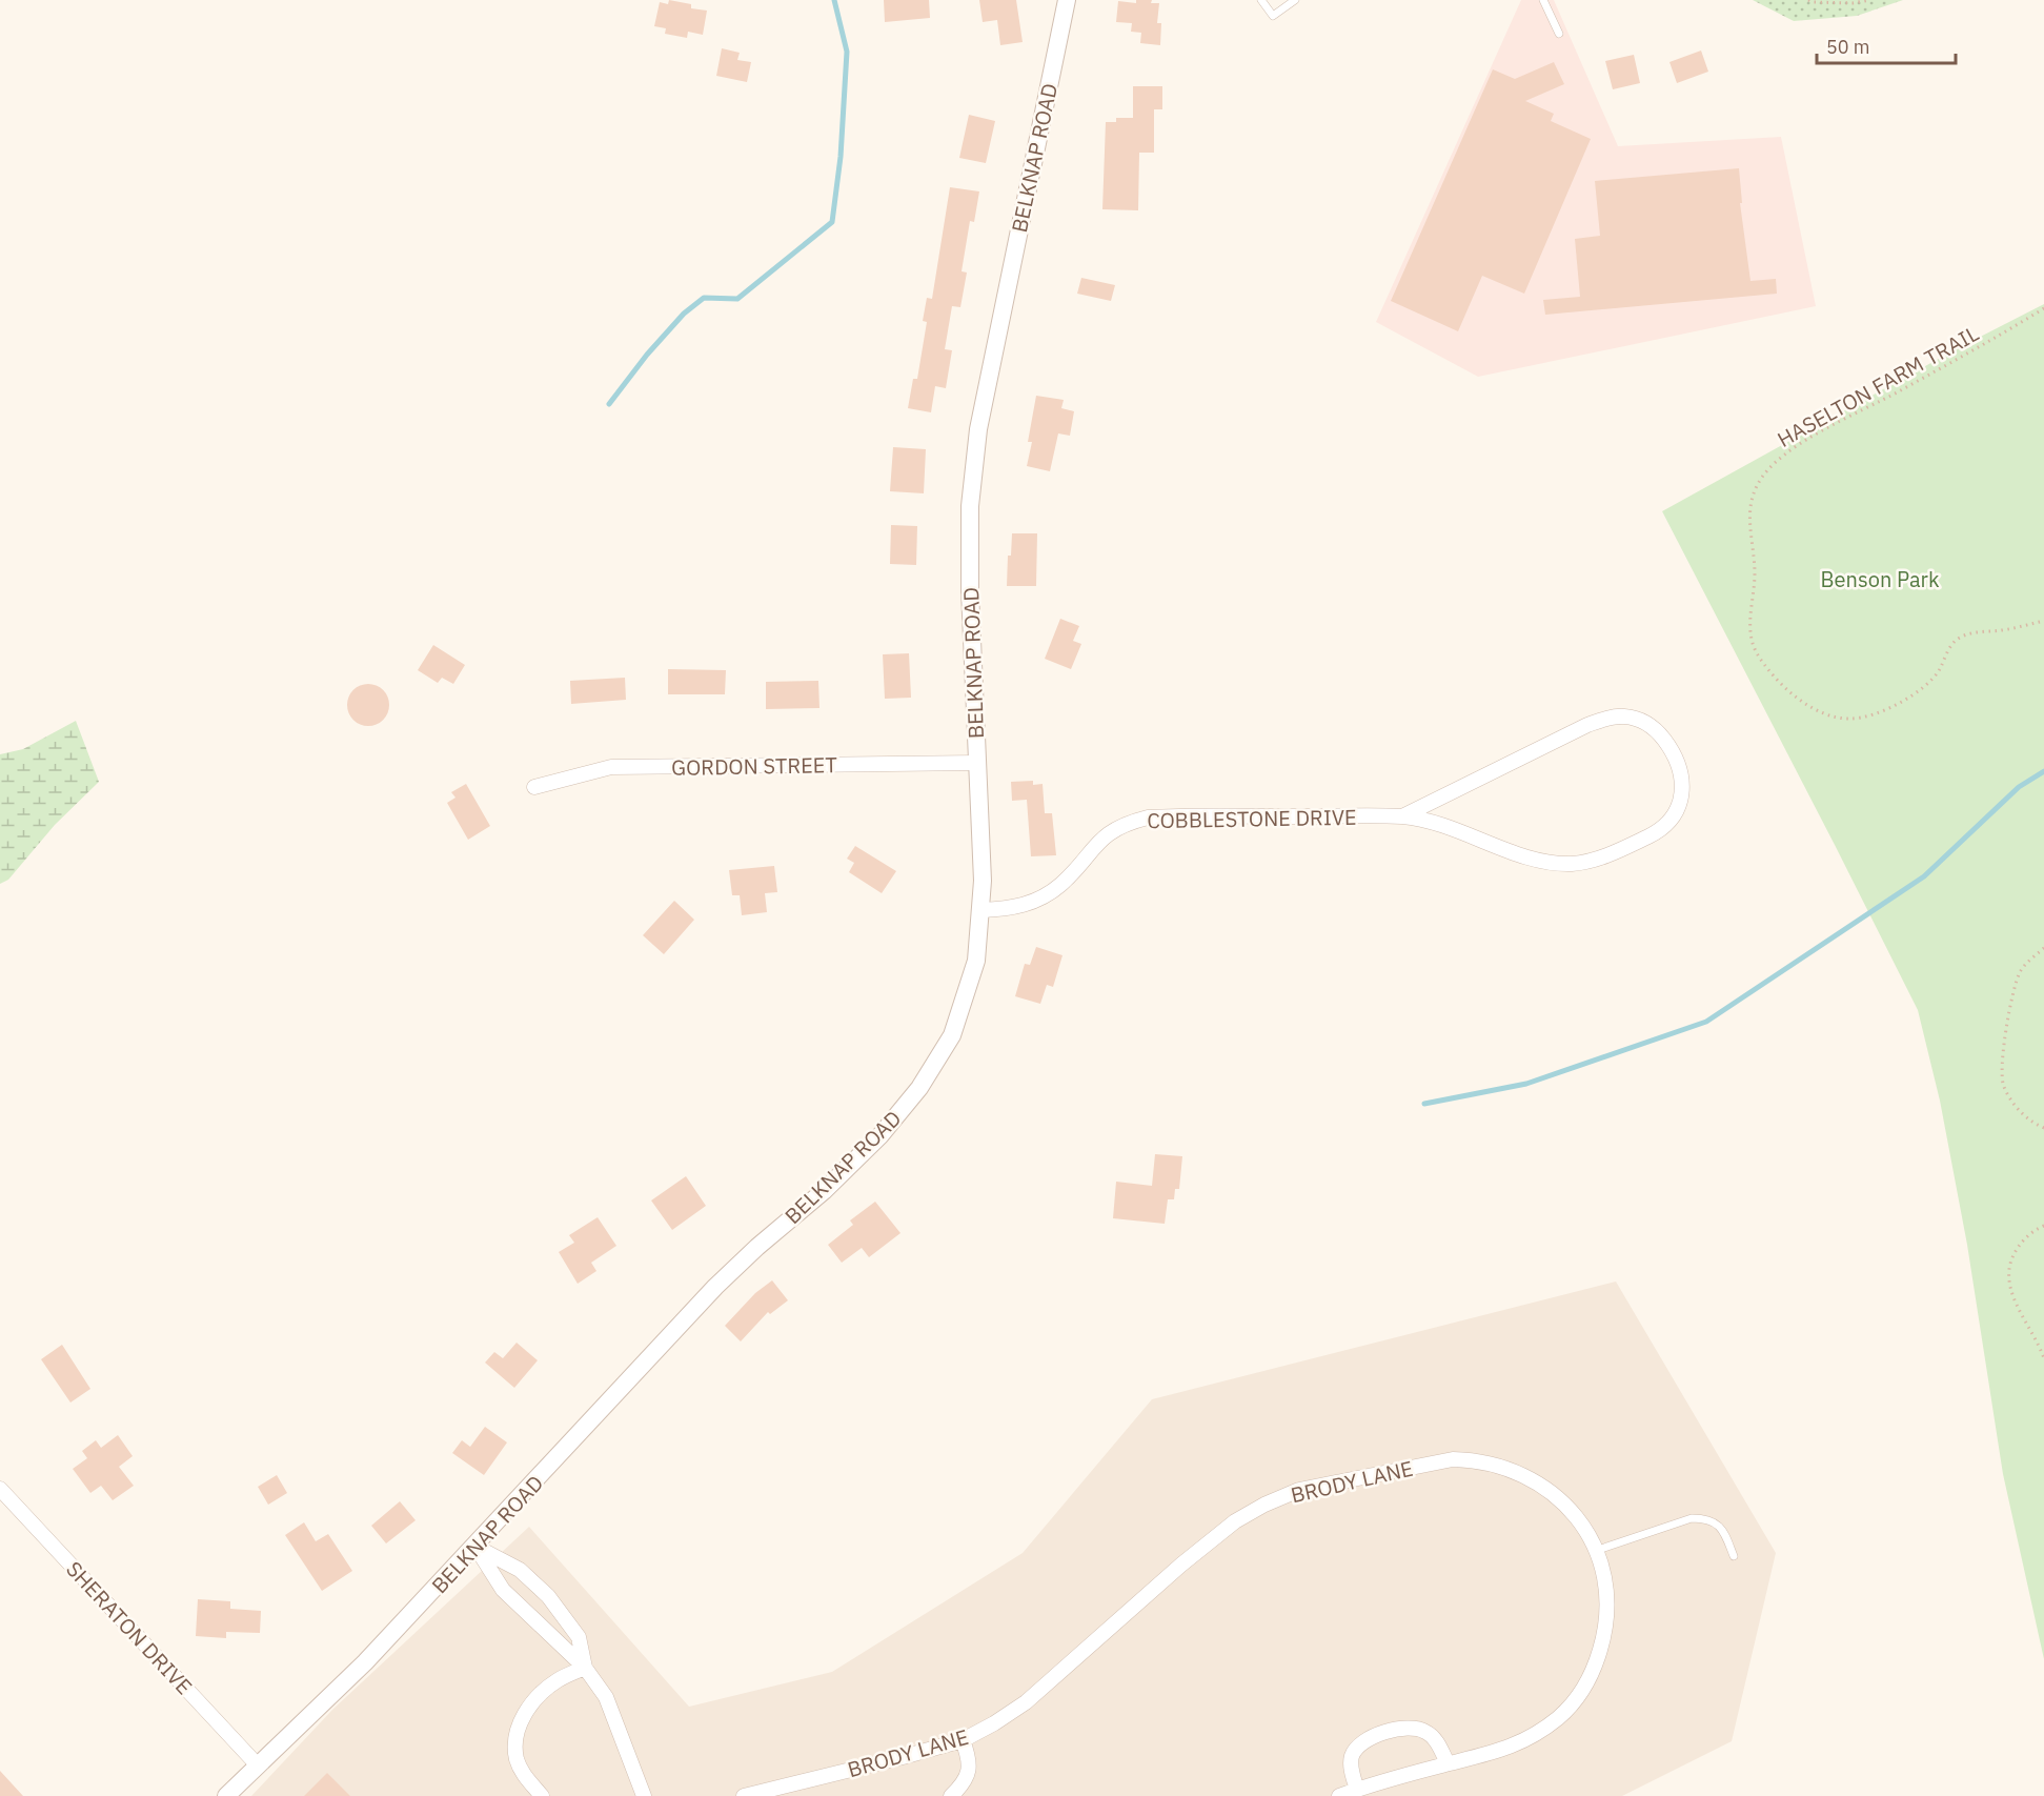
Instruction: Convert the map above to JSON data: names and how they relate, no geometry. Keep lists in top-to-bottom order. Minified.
{"streets":{"street":["BELKNAP ROAD","GORDON STREET","COBBLESTONE DRIVE","BRODY LANE","SHERATON DRIVE"],"path":["HASELTON FARM TRAIL"]},"crossings":[["BELKNAP ROAD","GORDON STREET"],["BELKNAP ROAD","COBBLESTONE DRIVE"],["BELKNAP ROAD","SHERATON DRIVE"]],"parks":["Benson Park"],"scale_bar":"50 m"}
